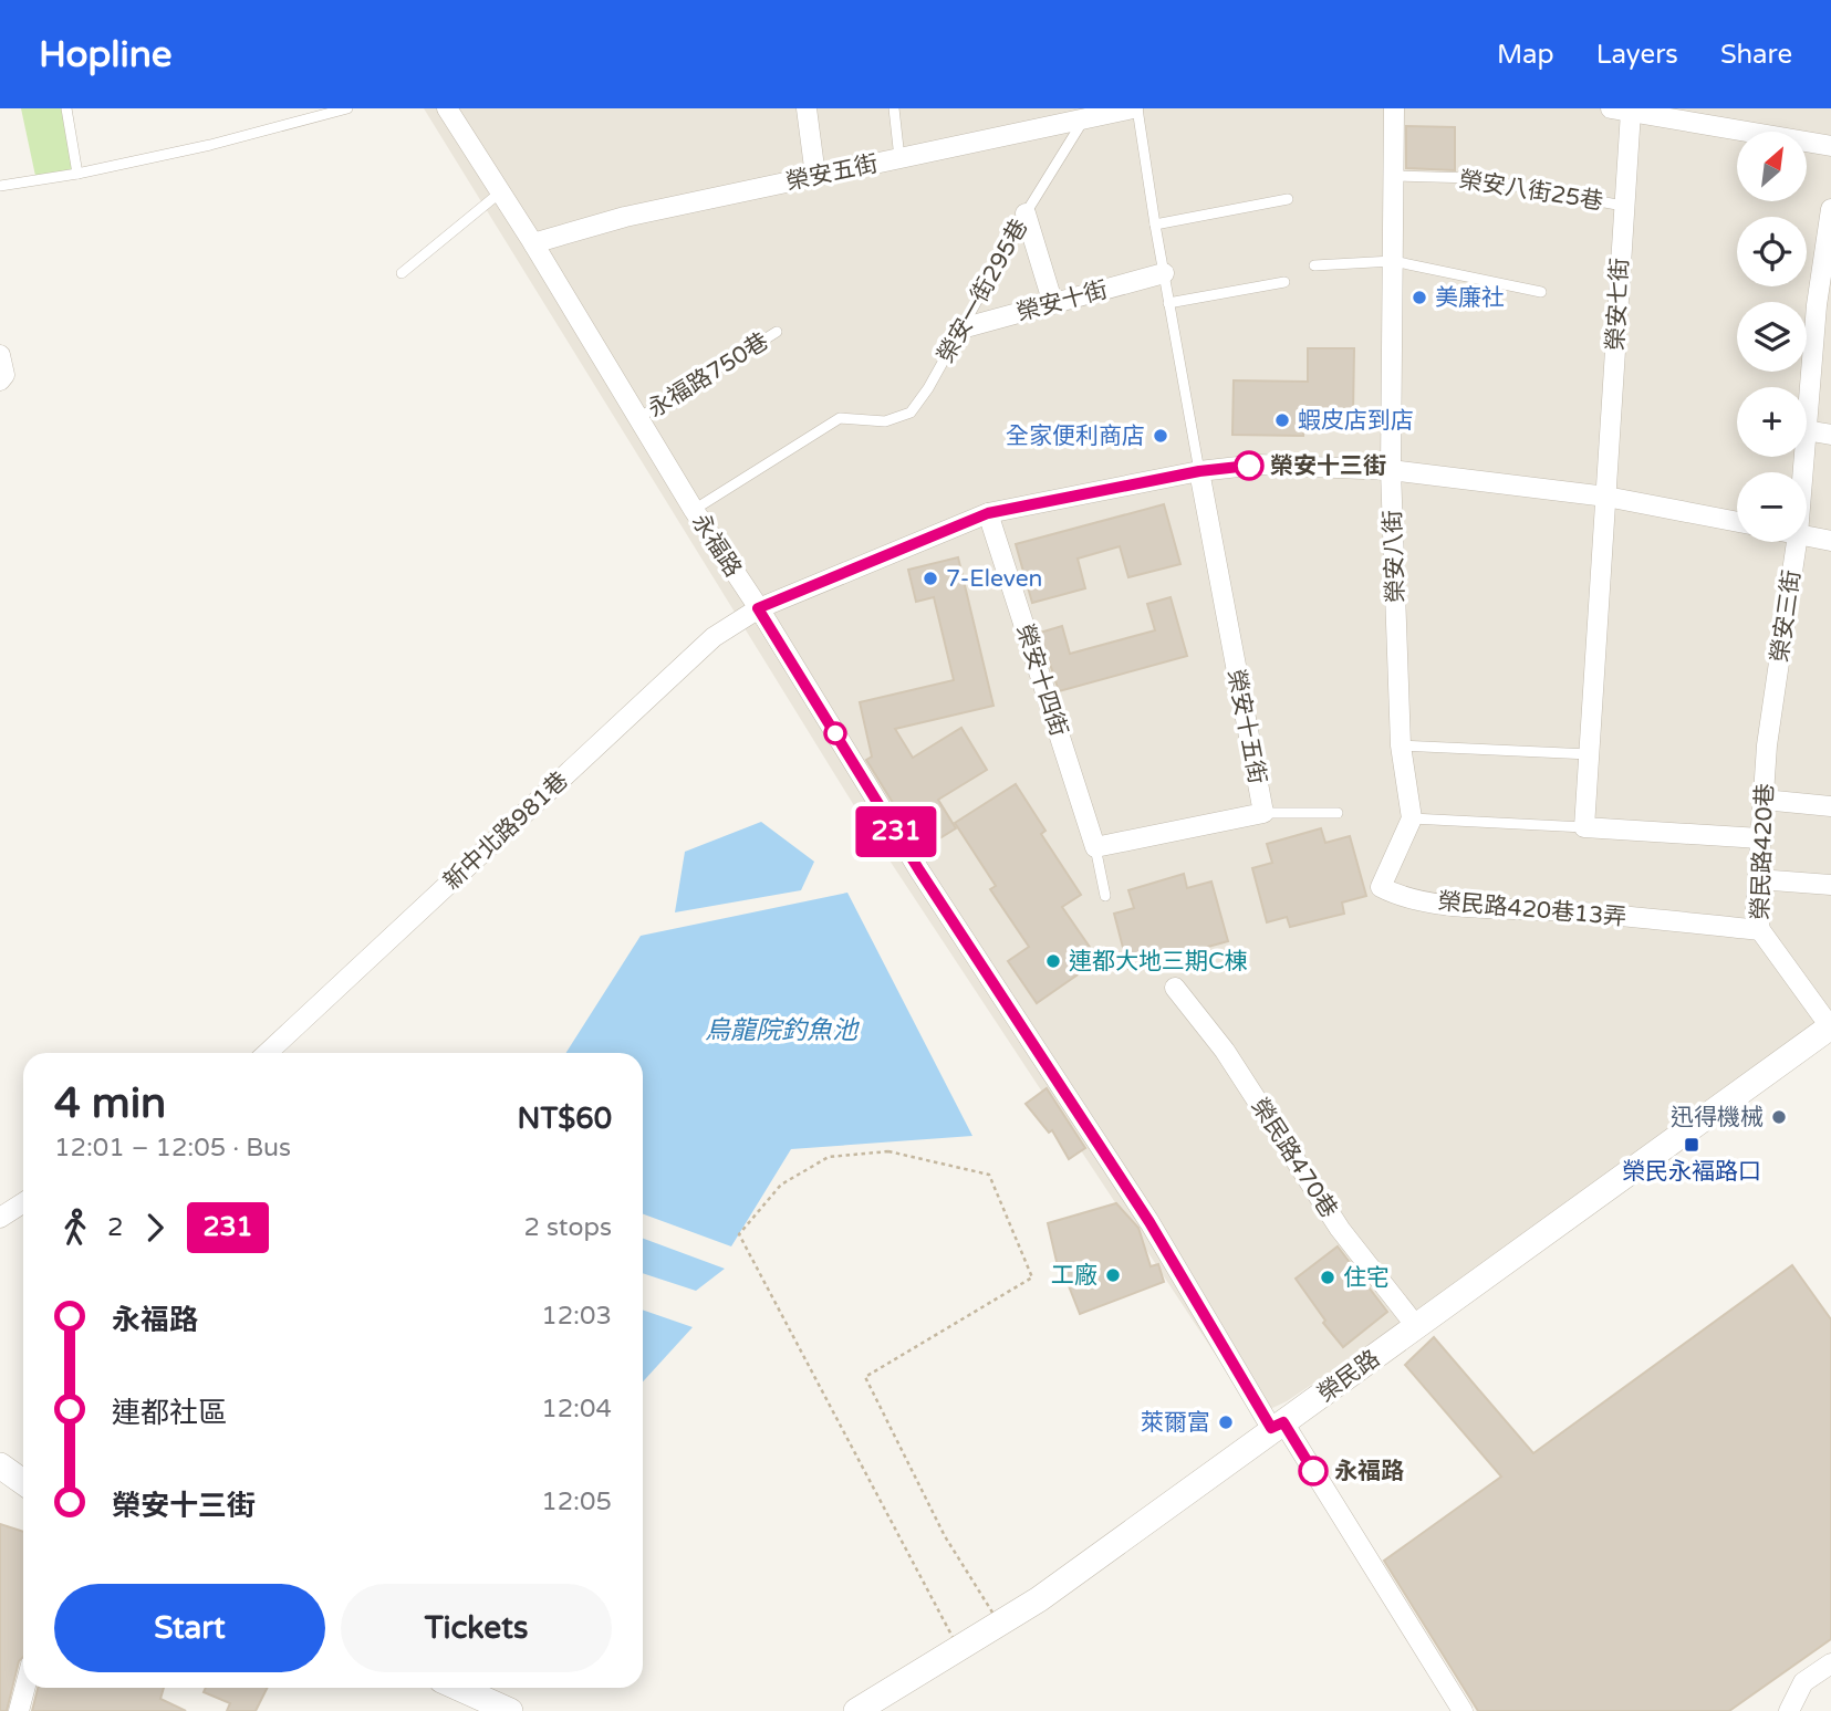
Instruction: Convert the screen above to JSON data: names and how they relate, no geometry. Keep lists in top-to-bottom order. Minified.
{"streets":{"street":["榮安五街","榮安十街","榮安七街","永福路","榮安八街","榮安三街","榮安十四街","榮安十五街","新中北路981巷","榮民路420巷","榮民路420巷13弄","榮民路470巷","榮民路"],"lane":["榮安八街25巷","榮安一街295巷","永福路750巷"]},"crossings":[["榮安五街","榮安一街295巷"],["榮安五街","永福路"],["榮安八街25巷","榮安七街"],["榮安八街25巷","榮安八街"],["榮安一街295巷","榮安十街"],["榮安一街295巷","永福路"],["永福路750巷","永福路"],["永福路","新中北路981巷"],["永福路","榮民路"],["榮安八街","榮民路420巷13弄"],["榮安三街","榮民路420巷"],["榮安十四街","榮安十五街"],["榮民路420巷","榮民路420巷13弄"],["榮民路420巷","榮民路"],["榮民路470巷","榮民路"]],"water":["烏龍院釣魚池"],"places":{"other":["美廉社","蝦皮店到店","全家便利商店","榮安十三街","7-Eleven","連都大地三期C棟","迅得機械","工廠","住宅","萊爾富","永福路"],"transit":["榮民永褔路口"]},"lines":["bus line 231"],"north":"top right","page":{"header":"Hopline","nav":["Map","Layers","Share"],"on_map":"231","map_buttons":["+","−"],"heading":["4 min","12:01 – 12:05 · Bus","NT$60"],"legs":["2","231","2 stops"],"list":[{"name":"永福路","value":"12:03"},{"name":"連都社區","value":"12:04"},{"name":"榮安十三街","value":"12:05"}],"buttons":["Start","Tickets"]}}
